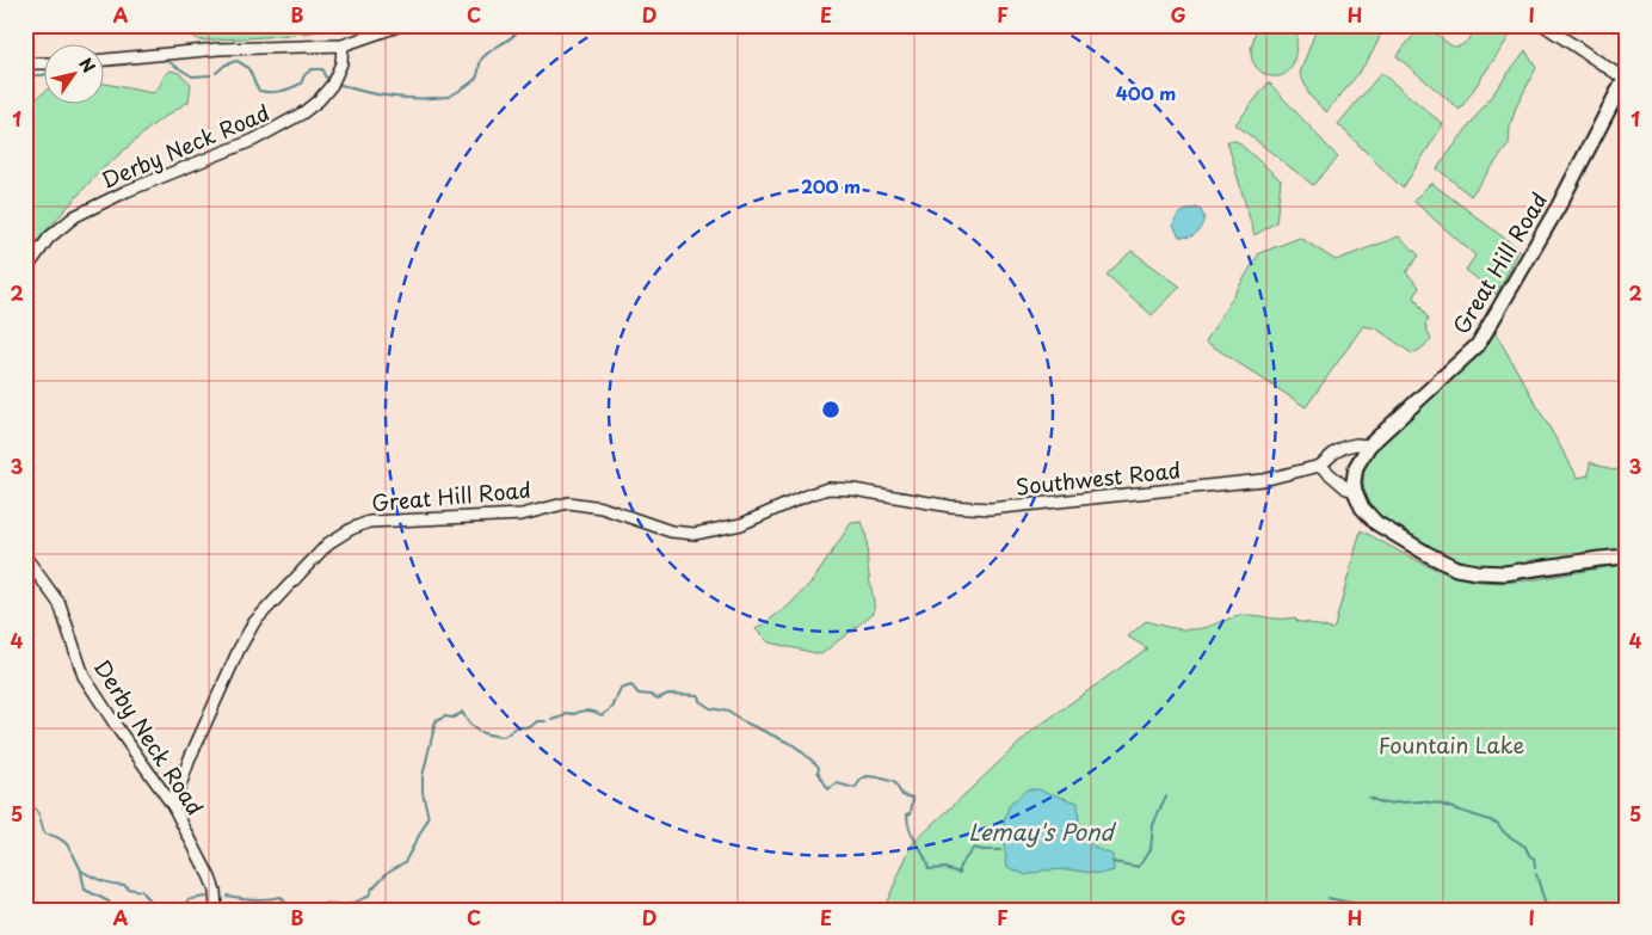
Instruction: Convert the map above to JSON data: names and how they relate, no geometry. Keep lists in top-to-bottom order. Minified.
{"streets":{"main road":["Great Hill Road"],"street":["Derby Neck Road","Southwest Road"]},"crossings":[["Derby Neck Road","Great Hill Road"],["Great Hill Road","Southwest Road"]],"water":["Lemay's Pond"],"parks":["Fountain Lake"],"north":"top right","grid":{"columns":["A","B","C","D","E","F","G","H","I"],"rows":["1","2","3","4","5"]},"rings":["400 m","200 m"]}
